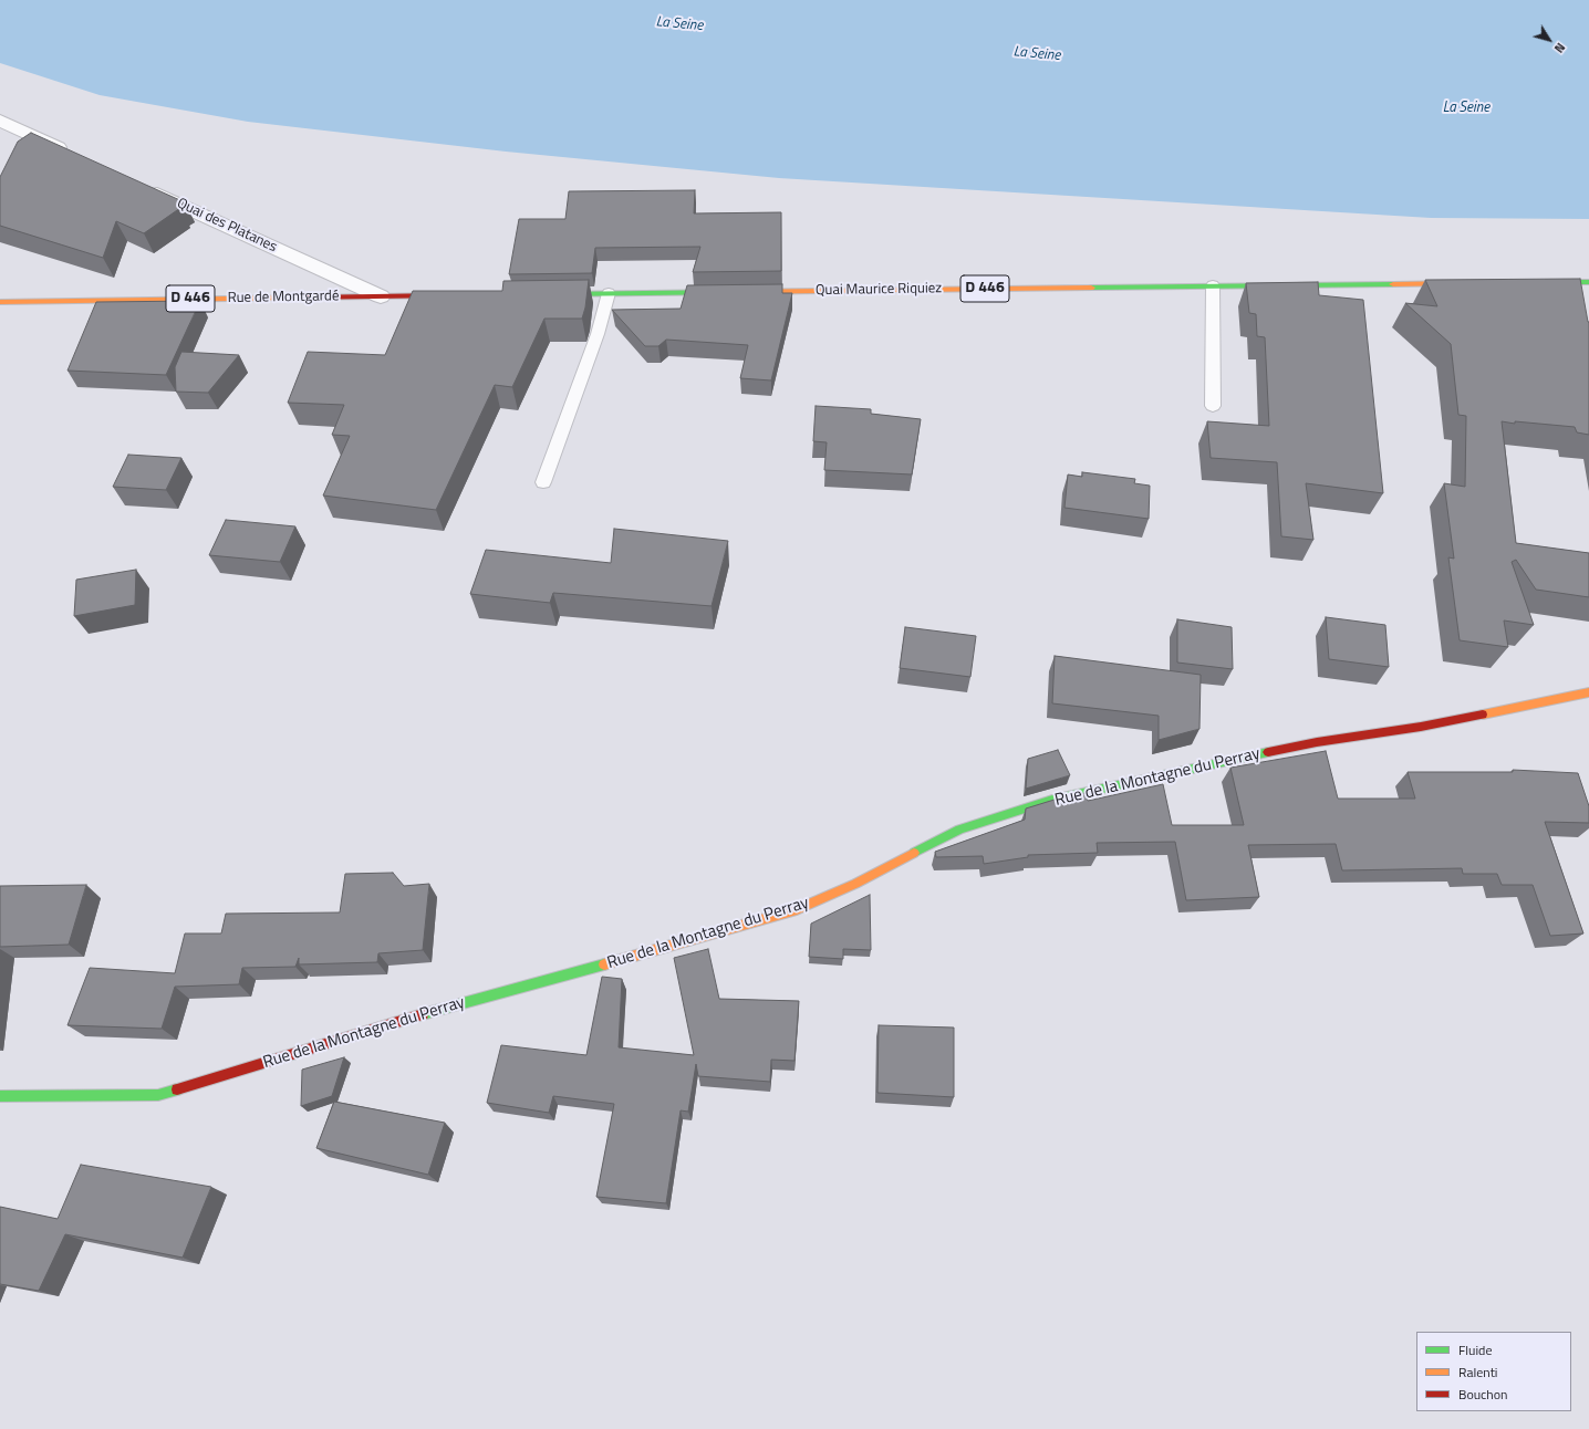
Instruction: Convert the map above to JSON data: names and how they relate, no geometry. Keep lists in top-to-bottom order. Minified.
{"streets":{"main road":["D 446","Quai Maurice Riquiez","Rue de Montgardé","Rue de la Montagne du Perray"],"street":["Quai des Platanes"]},"crossings":[["Quai des Platanes","D 446"],["Quai des Platanes","Rue de Montgardé"],["D 446","Rue de Montgardé"]],"water":["La Seine"],"legend":["Fluide","Ralenti","Bouchon"],"north":"bottom right"}
